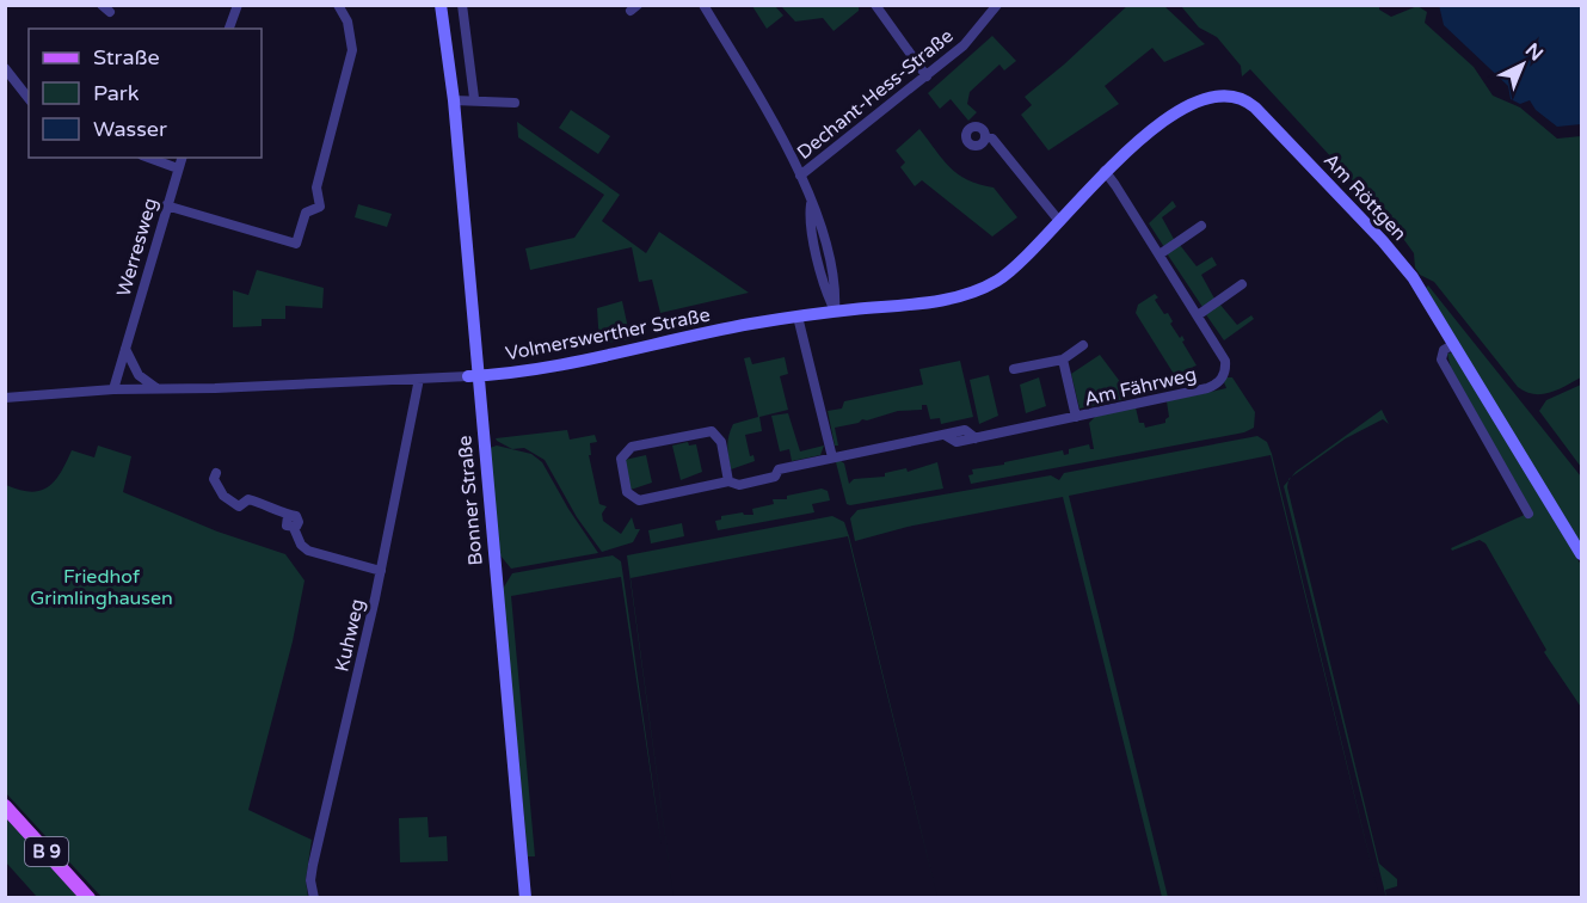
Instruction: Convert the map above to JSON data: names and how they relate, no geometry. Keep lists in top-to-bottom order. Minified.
{"streets":{"main road":["B 9"],"street":["Dechant-Hess-Straße","Am Röttgen","Werresweg","Volmerswerther Straße","Am Fährweg","Bonner Straße","Kuhweg"]},"crossings":[["Am Röttgen","Volmerswerther Straße"],["Werresweg","Volmerswerther Straße"],["Volmerswerther Straße","Am Fährweg"],["Volmerswerther Straße","Bonner Straße"],["Volmerswerther Straße","Kuhweg"]],"parks":["Friedhof Grimlinghausen"],"legend":["Straße","Park","Wasser"],"north":"top right"}
